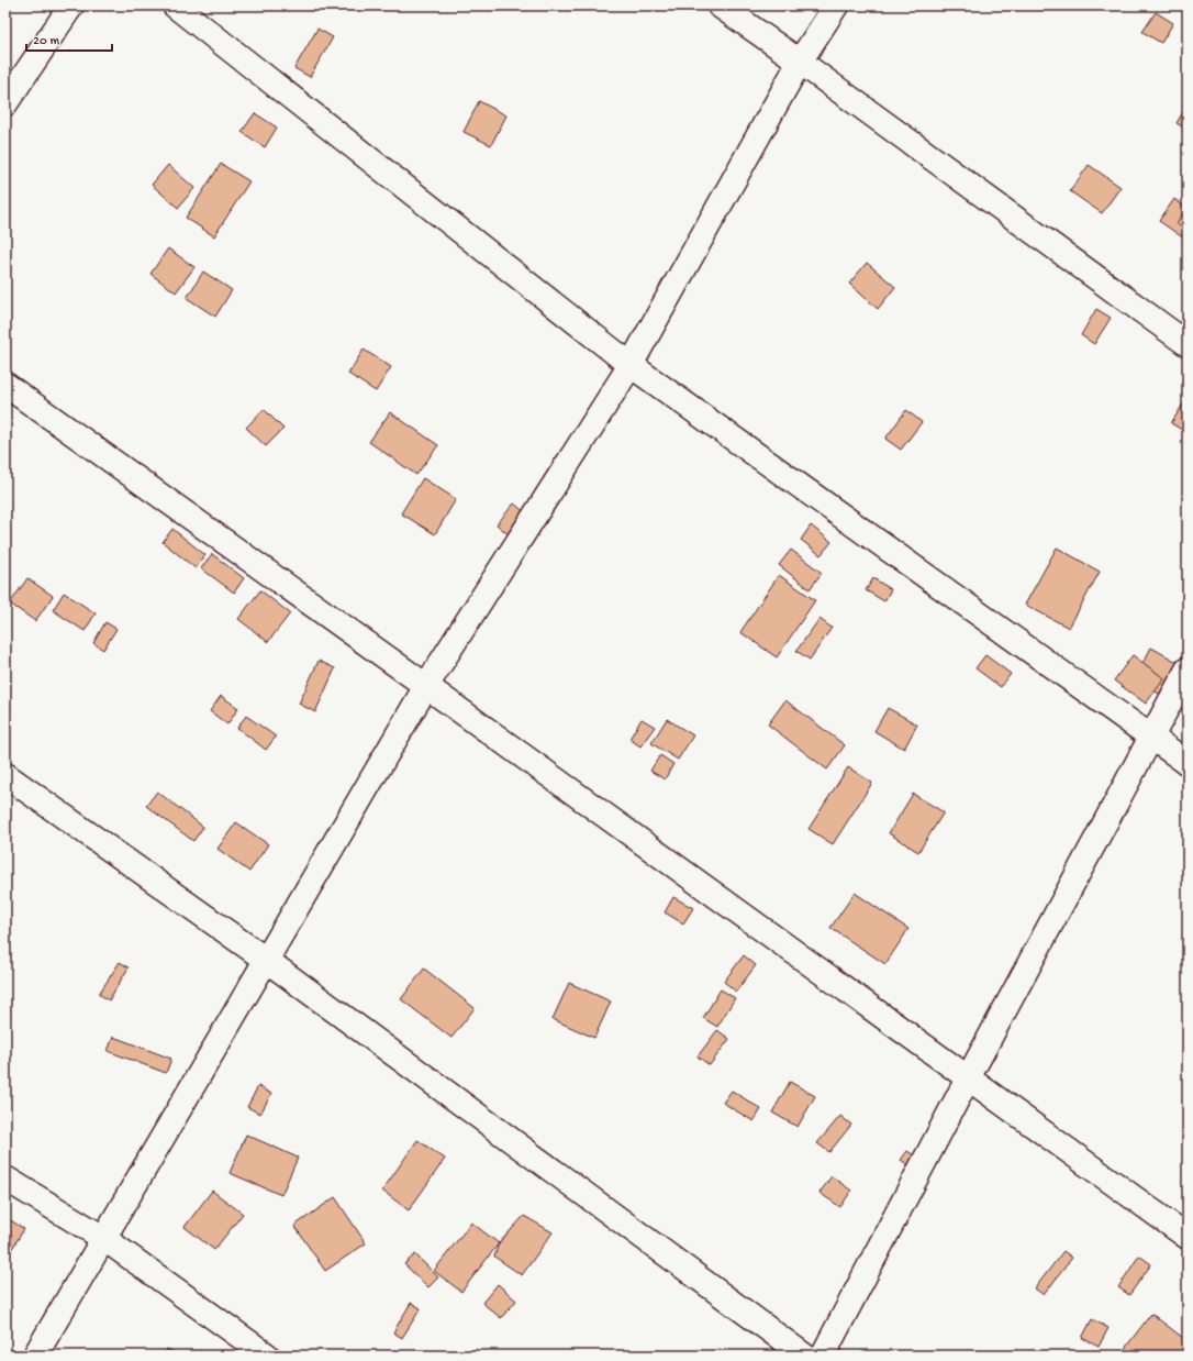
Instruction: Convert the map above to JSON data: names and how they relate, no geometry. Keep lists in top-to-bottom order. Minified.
{"scale_bar":"20 m"}
